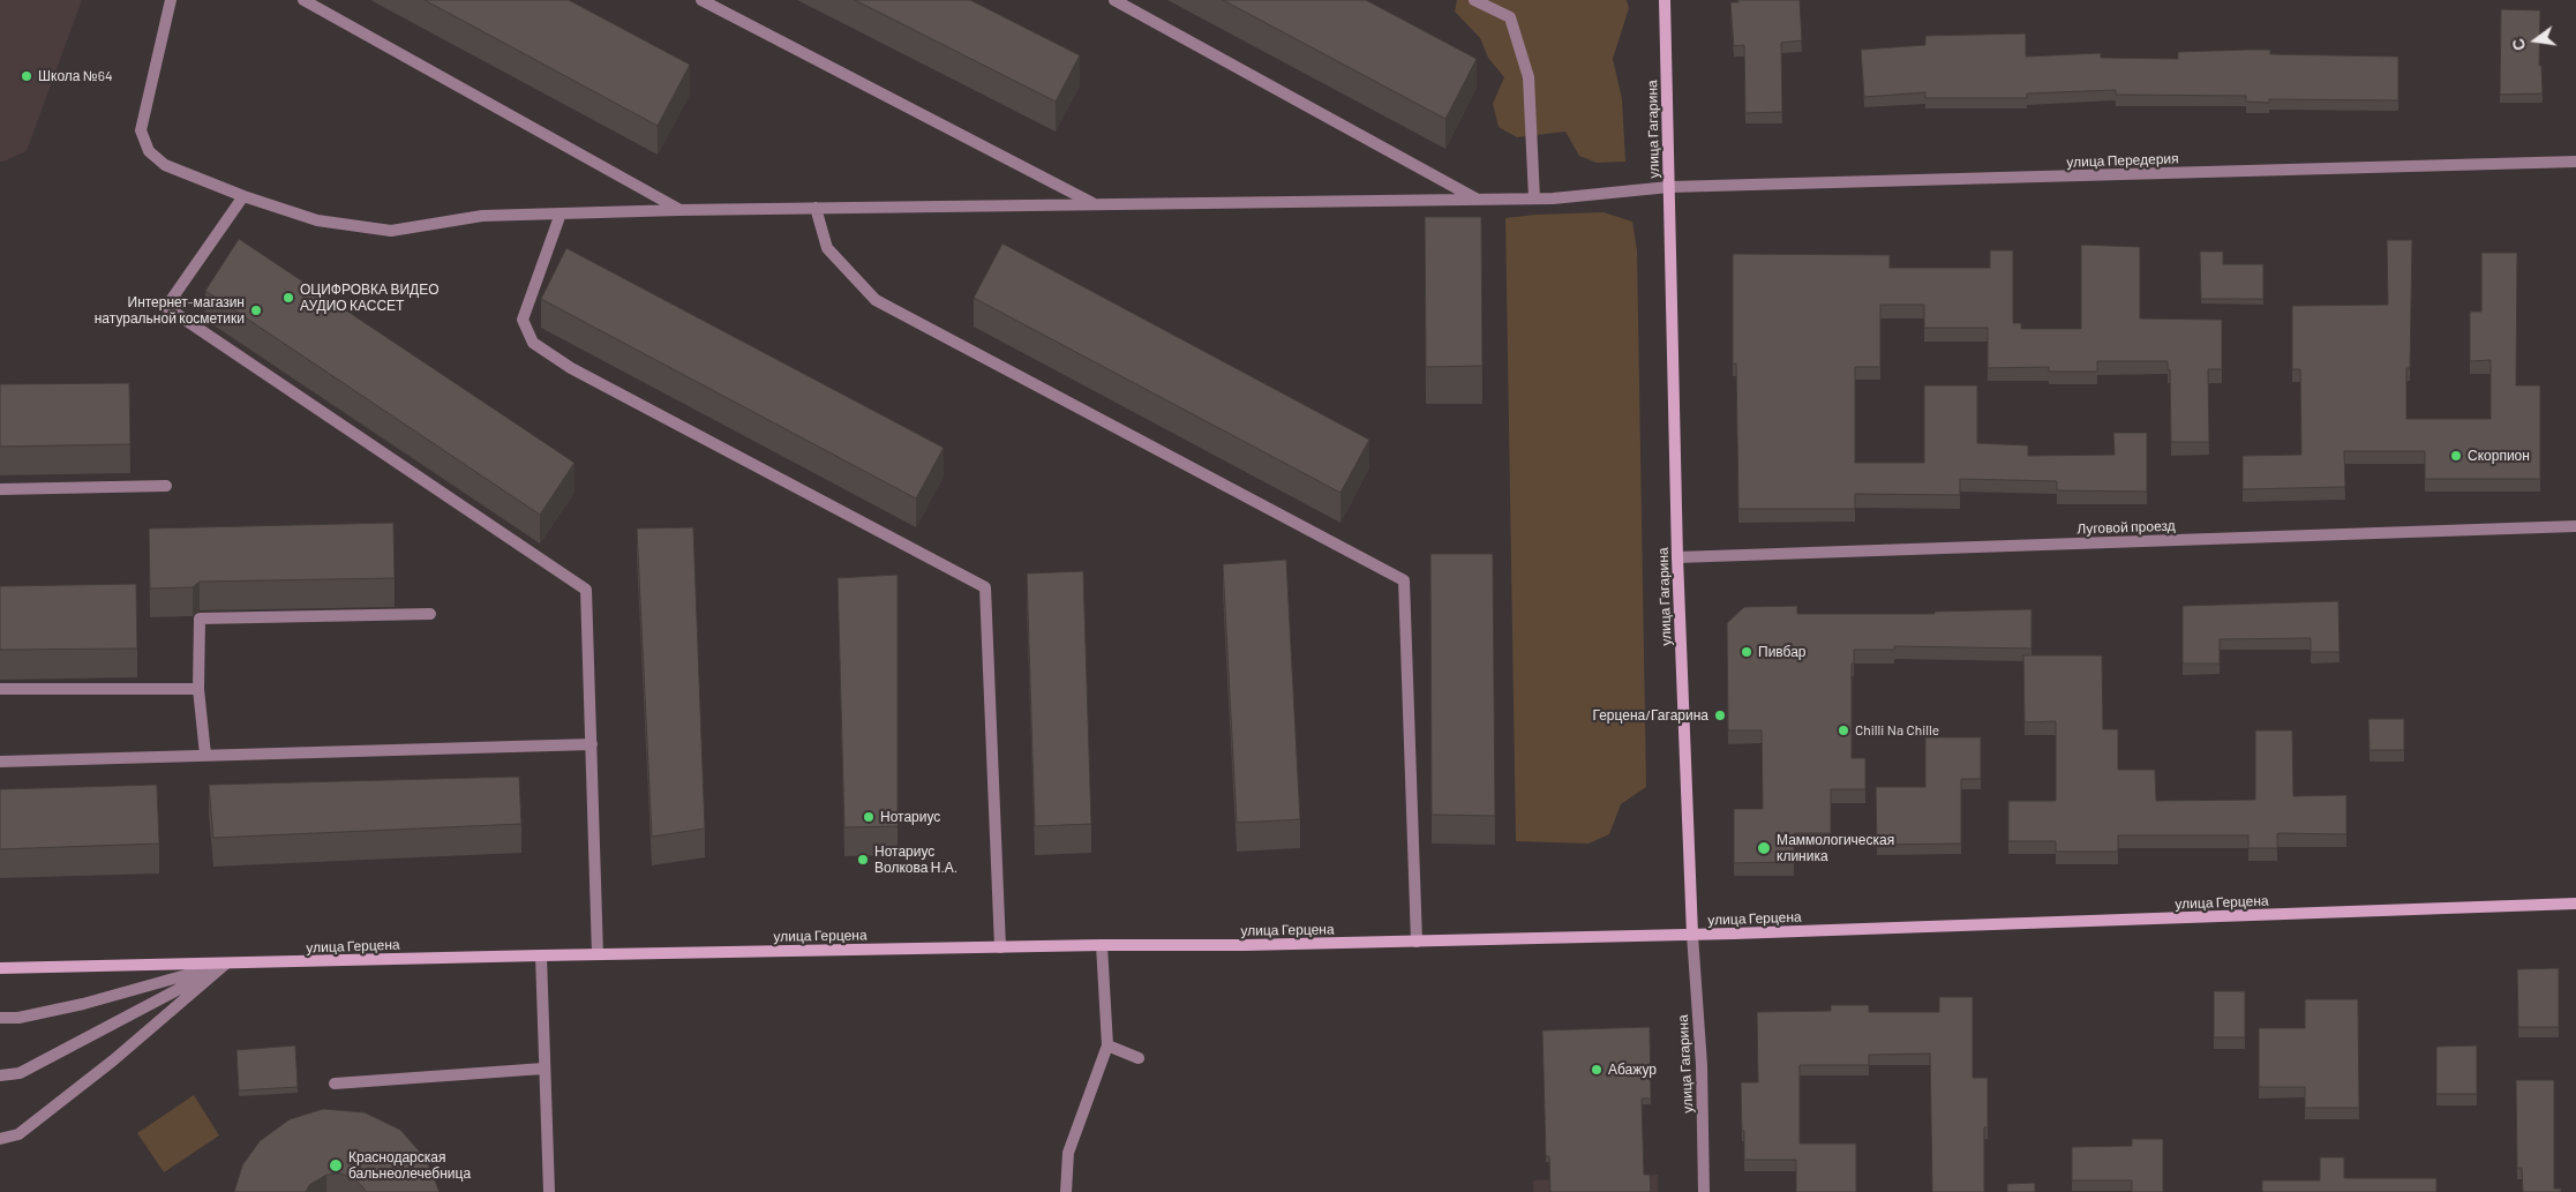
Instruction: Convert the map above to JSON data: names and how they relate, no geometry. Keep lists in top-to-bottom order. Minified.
{"streets":{"main road":["улица Гагарина","улица Герцена"],"street":["улица Передерия","Луговой проезд"]},"crossings":[["улица Гагарина","улица Передерия"],["улица Гагарина","Луговой проезд"],["улица Гагарина","улица Герцена"]],"places":["Школа №64","ОЦИФРОВКА ВИДЕО АУДИО КАССЕТ","Интернет-магазин натуральной косметики","Скорпион","Пивбар","Герцена/Гагарина","Chilli Na Chille","Нотариус","Маммологическая клиника","Нотариус Волкова Н.А.","Абажур","Краснодарская бальнеолечебница"],"north":"left"}
